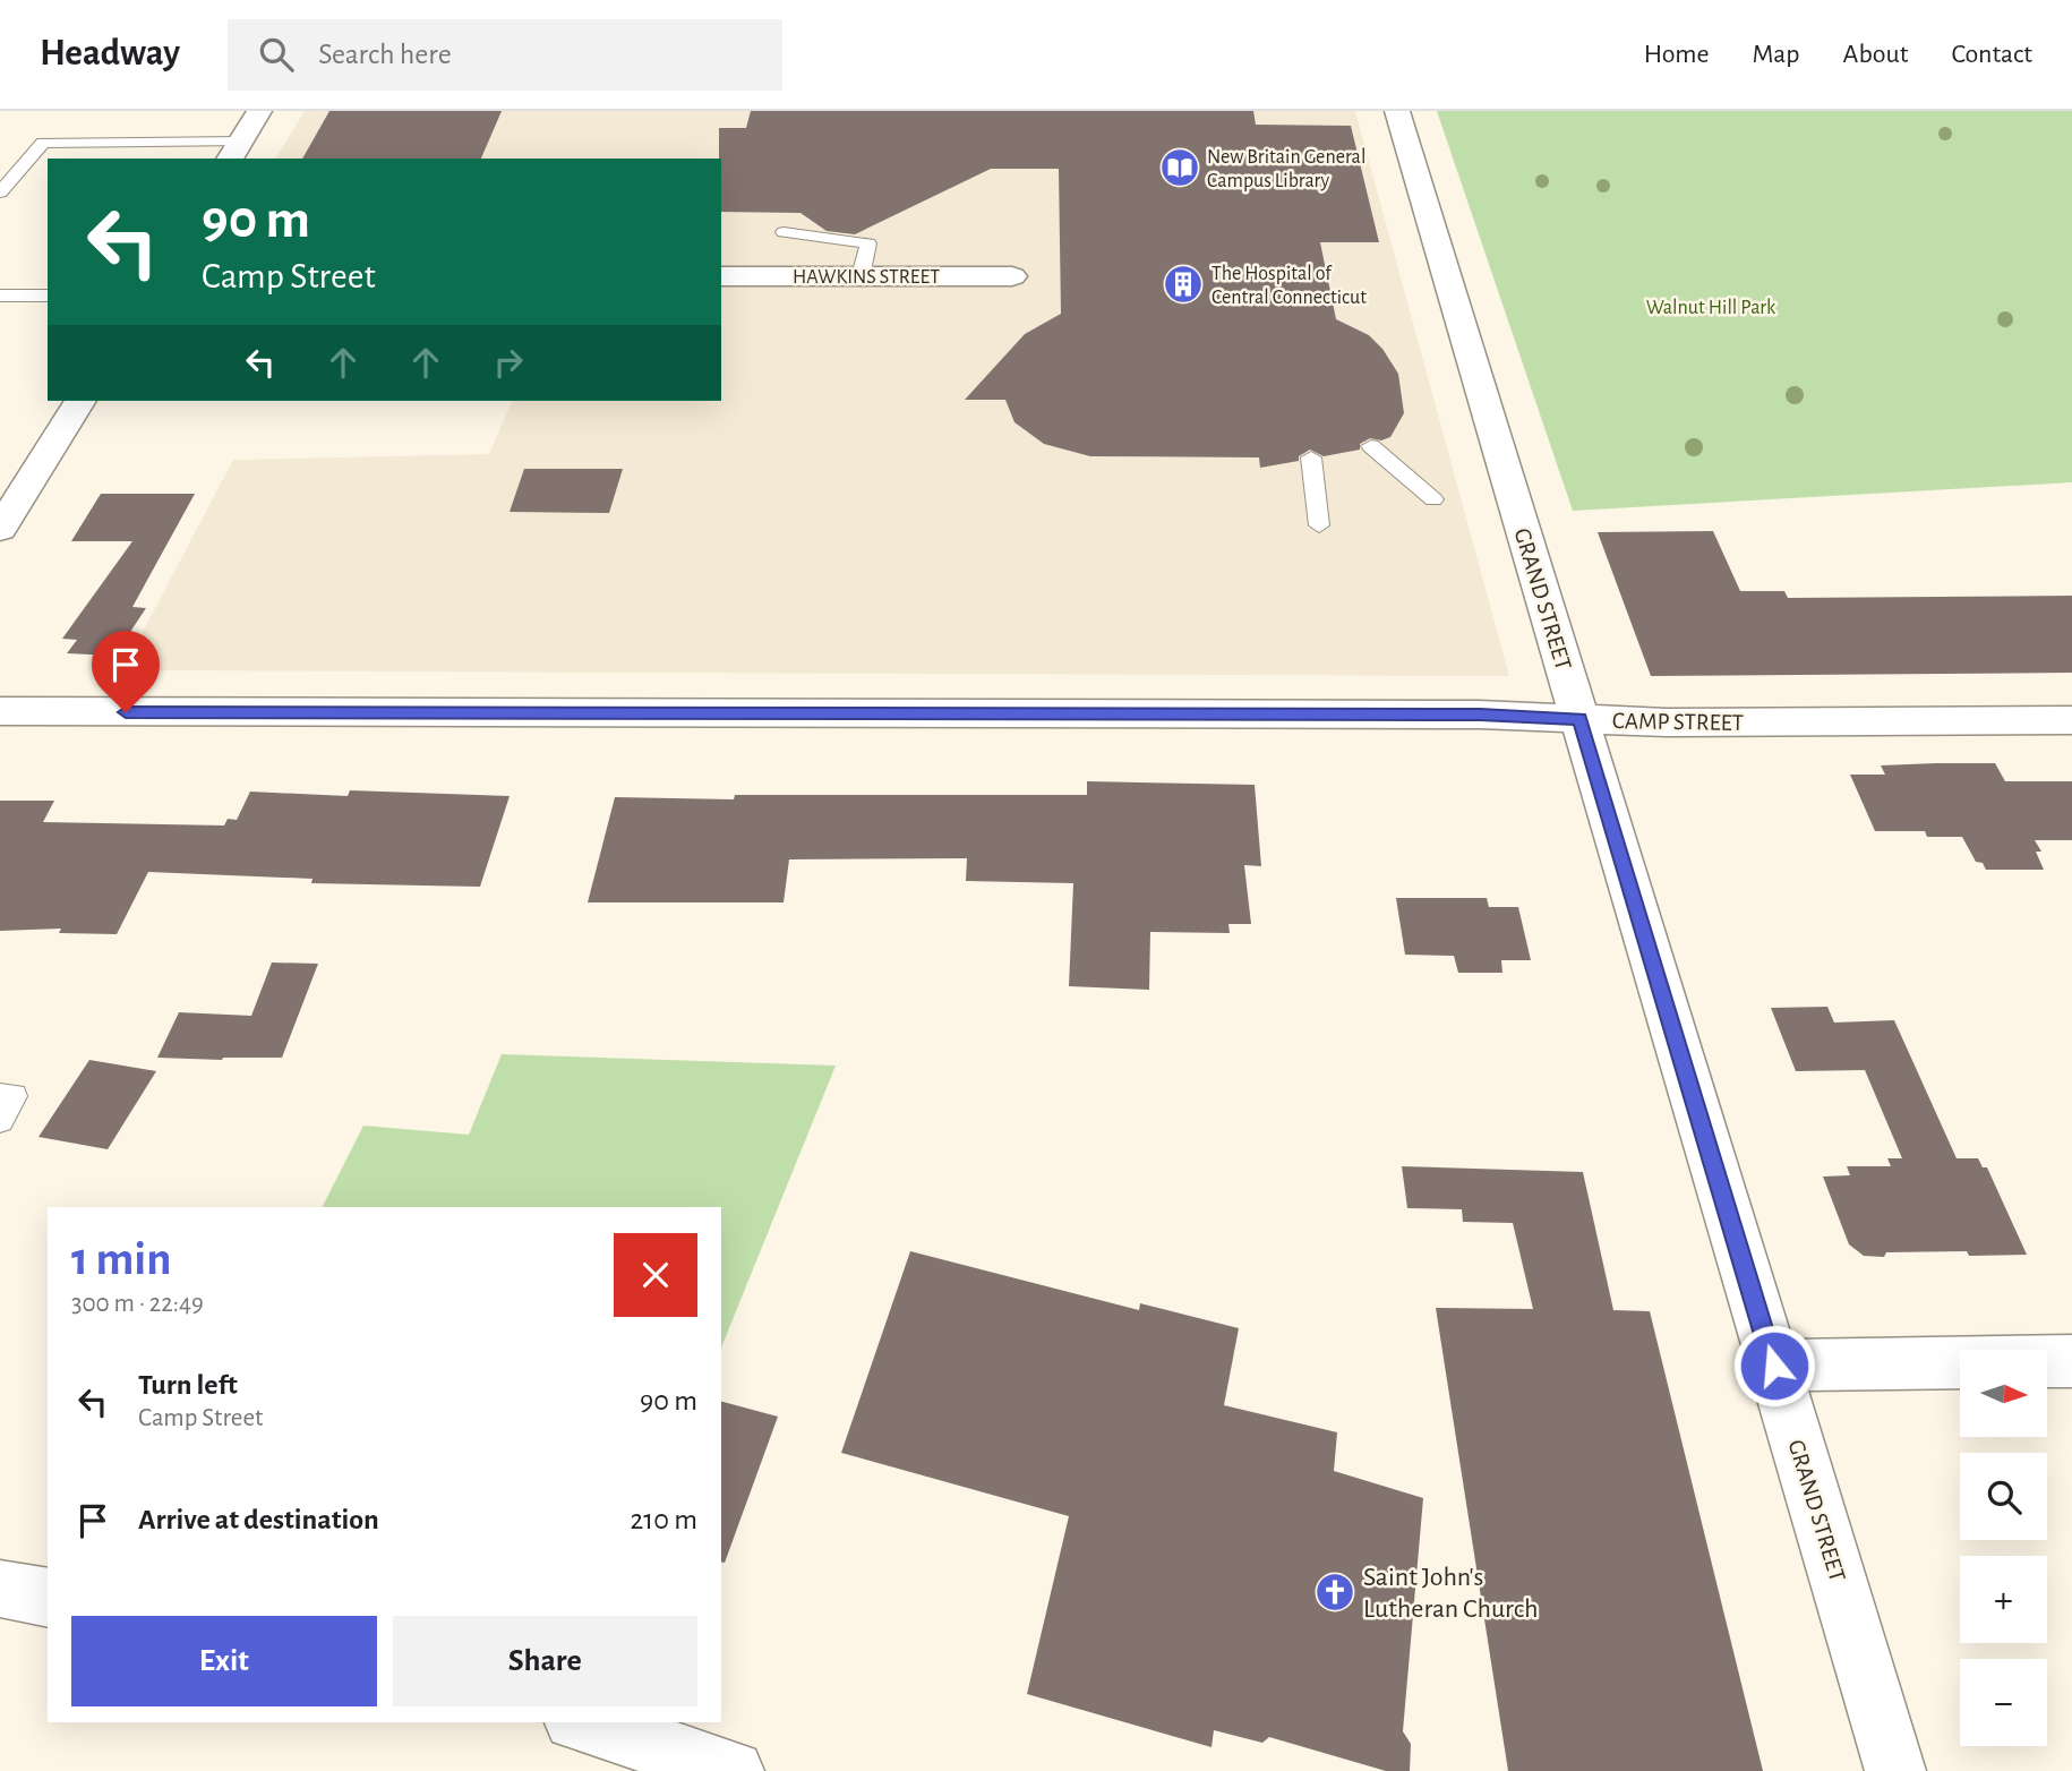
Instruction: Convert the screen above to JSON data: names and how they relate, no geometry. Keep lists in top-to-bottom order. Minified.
{"streets":{"street":["HAWKINS STREET","GRAND STREET","CAMP STREET"]},"crossings":[["GRAND STREET","CAMP STREET"]],"parks":["Walnut Hill Park"],"places":{"library":["New Britain General Campus Library"],"building":["The Hospital of Central Connecticut"],"church":["Saint John's Lutheran Church"]},"north":"right","page":{"header":"Headway","search":"Search here","nav":["Home","Map","About","Contact"],"turn":["90 m","Camp Street"],"heading":["1 min","300 m · 22:49"],"list":[{"name":"Turn left","note":"Camp Street","value":"90 m"},{"name":"Arrive at destination","value":"210 m"}],"map_buttons":["+","−"],"buttons":["Exit","Share"]}}
